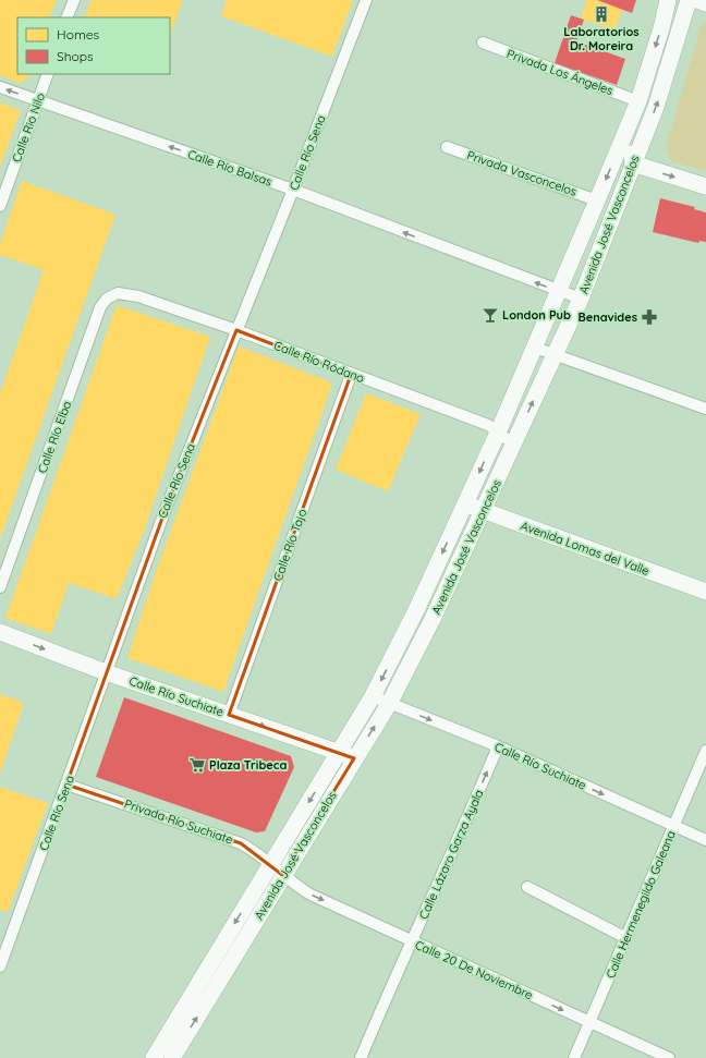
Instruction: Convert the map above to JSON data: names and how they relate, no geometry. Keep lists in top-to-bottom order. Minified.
{"streets":{"main road":["Avenida José Vasconcelos","Avenida Lomas del Valle","Calle Río Suchiate"],"street":["Privada Los Ángeles","Calle Rio Nilo","Calle Río Sena","Calle Río Balsas","Privada Vasconcelos","Calle Río Ródano","Calle Río Elba","Calle Río Tajo","Privada Río Suchiate","Calle Lázaro Garza Ayala","Calle Hermenegildo Galeana","Calle 20 De Noviembre"]},"crossings":[["Privada Los Ángeles","Avenida José Vasconcelos"],["Calle Rio Nilo","Calle Río Balsas"],["Calle Río Sena","Calle Río Balsas"],["Calle Río Sena","Calle Río Ródano"],["Calle Río Sena","Calle Río Suchiate"],["Calle Río Sena","Privada Río Suchiate"],["Calle Río Balsas","Avenida José Vasconcelos"],["Privada Vasconcelos","Avenida José Vasconcelos"],["Avenida José Vasconcelos","Calle Río Ródano"],["Avenida José Vasconcelos","Avenida Lomas del Valle"],["Avenida José Vasconcelos","Calle Río Suchiate"],["Avenida José Vasconcelos","Privada Río Suchiate"],["Avenida José Vasconcelos","Calle 20 De Noviembre"],["Calle Río Ródano","Calle Río Elba"],["Calle Río Ródano","Calle Río Tajo"],["Calle Río Tajo","Calle Río Suchiate"],["Calle Río Suchiate","Calle Lázaro Garza Ayala"],["Calle Río Suchiate","Calle Hermenegildo Galeana"],["Privada Río Suchiate","Calle 20 De Noviembre"],["Calle Lázaro Garza Ayala","Calle 20 De Noviembre"],["Calle Hermenegildo Galeana","Calle 20 De Noviembre"]],"one_way":["Calle Río Balsas","Calle Río Suchiate","Calle Lázaro Garza Ayala"],"places":{"building":["Laboratorios Dr. Moreira"],"bar":["London Pub"],"pharmacy":["Benavides"],"supermarket":["Plaza Tribeca"]},"legend":["Homes","Shops"]}
